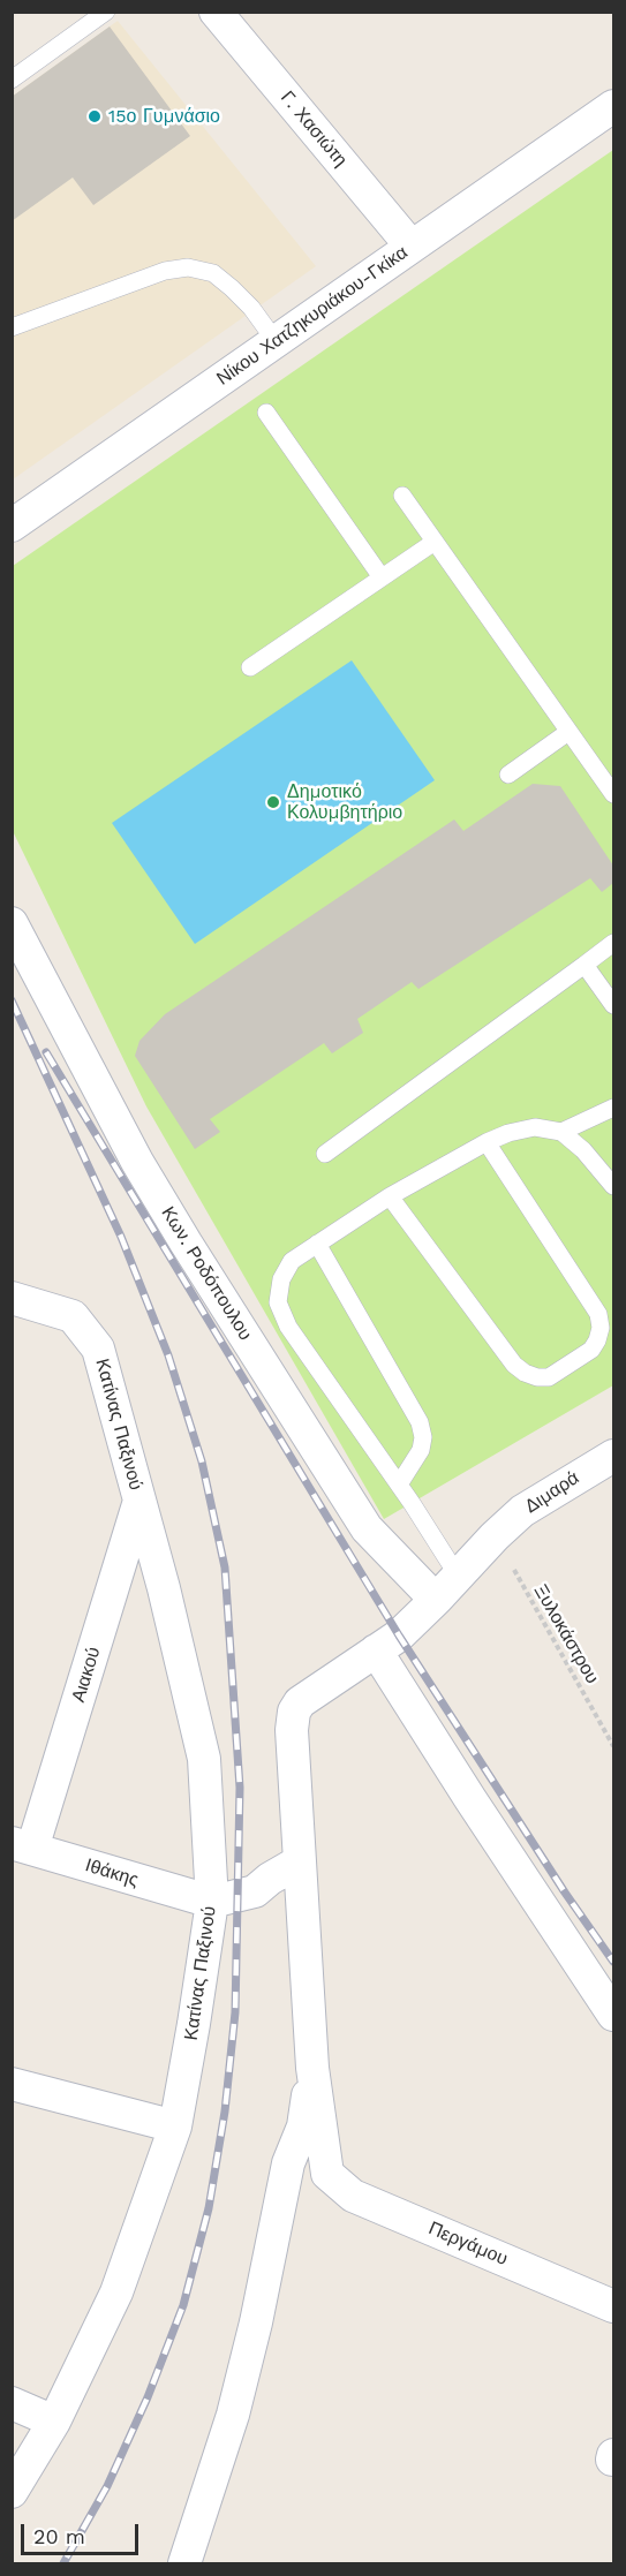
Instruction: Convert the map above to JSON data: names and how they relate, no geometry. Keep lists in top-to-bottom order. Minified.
{"streets":{"street":["Γ. Χασιώτη","Νίκου Χατζηκυριάκου-Γκίκα","Κων. Ροδόπουλου","Κατίνας Παξινού","Διμαρά","Αιακού","Ιθάκης","Περγάμου"],"path":["Ξυλοκάστρου"]},"crossings":[["Γ. Χασιώτη","Νίκου Χατζηκυριάκου-Γκίκα"],["Κων. Ροδόπουλου","Διμαρά"],["Κατίνας Παξινού","Αιακού"],["Κατίνας Παξινού","Ιθάκης"],["Διμαρά","Ξυλοκάστρου"],["Αιακού","Ιθάκης"]],"places":["15ο Γυμνάσιο","Δημοτικό Κολυμβητήριο"],"scale_bar":"20 m"}
